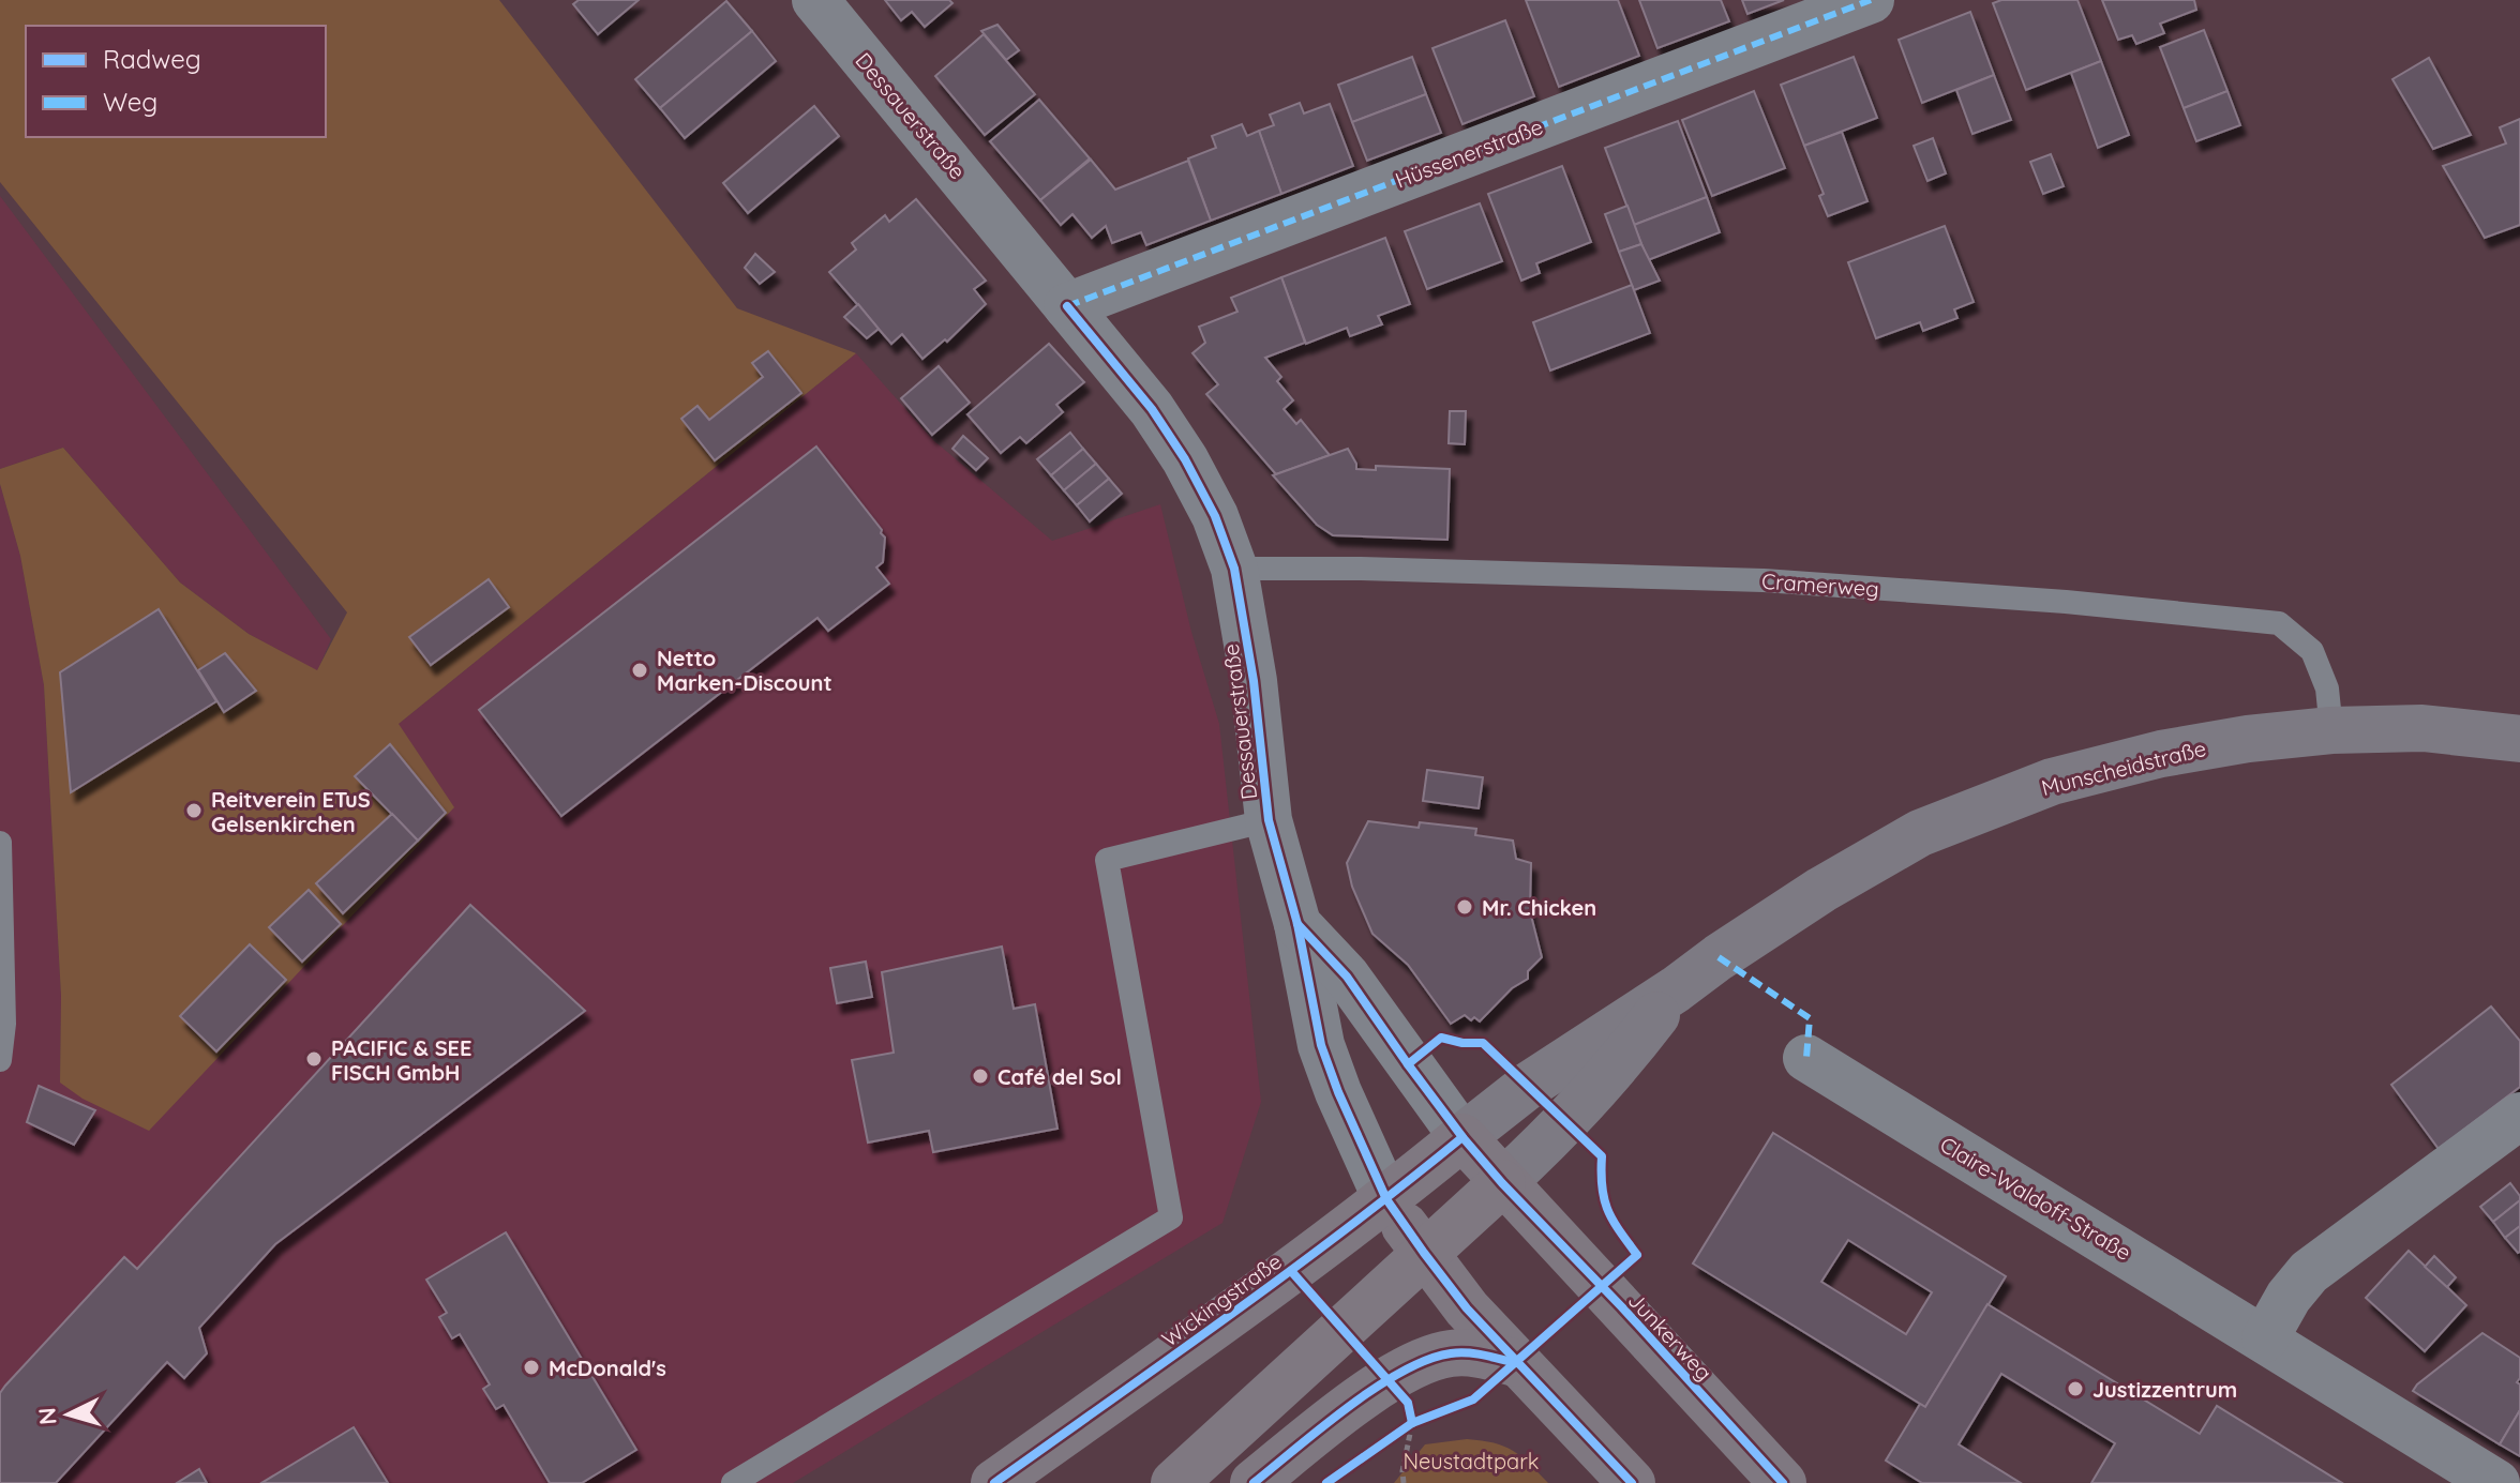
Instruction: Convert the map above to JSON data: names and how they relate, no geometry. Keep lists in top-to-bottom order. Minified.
{"streets":{"main road":["Munscheidstraße","Wickingstraße","Junkerweg"],"street":["Dessauerstraße","Hüssenerstraße","Claire-Waldoff-Straße"],"lane":["Cramerweg"]},"crossings":[["Dessauerstraße","Hüssenerstraße"],["Dessauerstraße","Cramerweg"],["Dessauerstraße","Munscheidstraße"],["Dessauerstraße","Wickingstraße"],["Dessauerstraße","Junkerweg"],["Cramerweg","Munscheidstraße"],["Munscheidstraße","Wickingstraße"],["Munscheidstraße","Junkerweg"],["Wickingstraße","Junkerweg"]],"parks":["Neustadtpark"],"places":["Netto Marken-Discount","Reitverein ETuS Gelsenkirchen","Mr. Chicken","PACIFIC & SEE FISCH GmbH","Café del Sol","McDonald's","Justizzentrum"],"legend":["Radweg","Weg"],"north":"left"}
